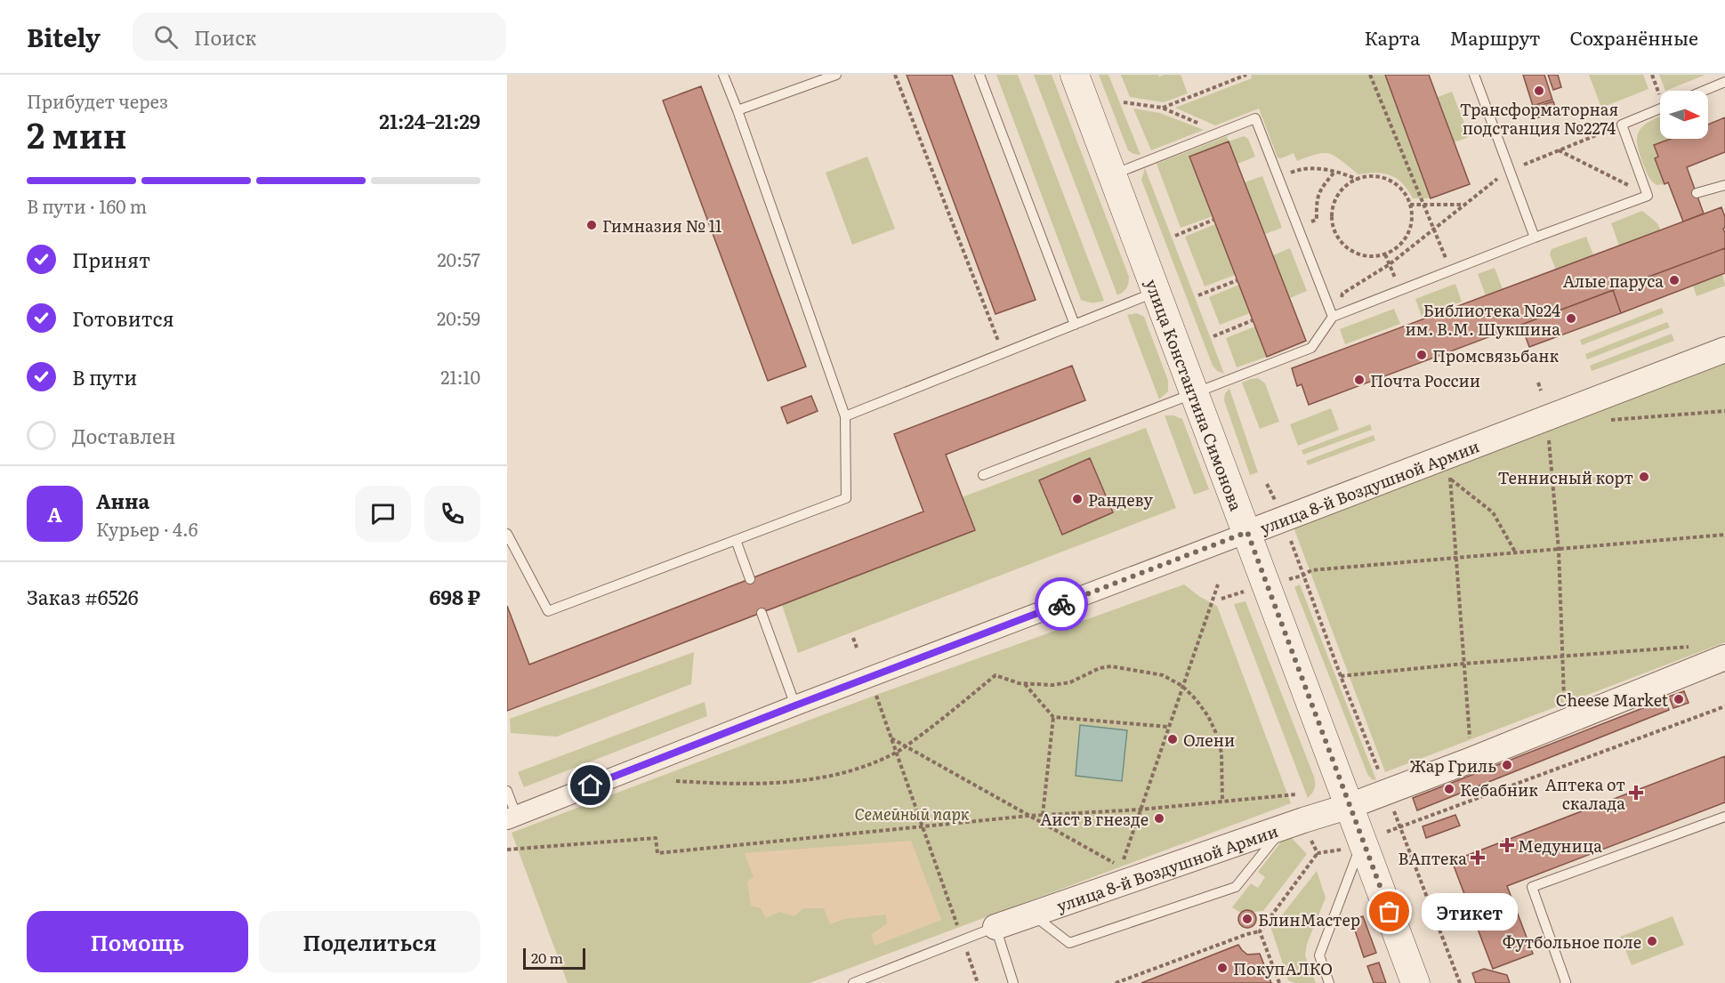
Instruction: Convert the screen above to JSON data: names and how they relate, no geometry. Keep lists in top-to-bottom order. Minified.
{"streets":{"main road":["улица Константина Симонова"],"street":["улица 8-й Воздушной Армии"]},"crossings":[["улица Константина Симонова","улица 8-й Воздушной Армии"]],"parks":["Семейный парк"],"places":{"other":["Трансформаторная подстанция №2274","Гимназия № 11","Алые паруса","Библиотека №24 им. В.М. Шукшина","Промсвязьбанк","Почта России","Теннисный корт","Рандеву","Cheese Market","Олени","Жар Гриль","Кебабник","Аист в гнезде","Этикет","БлинМастер","Футбольное поле","ПокупАЛКО"],"health":["Аптека от скалада","Медуница","BАптека"]},"scale_bar":"20 m","north":"right","page":{"header":"Bitely","search":"Поиск","nav":["Карта","Маршрут","Сохранённые"],"heading":["2 мин","Прибудет через","21:24–21:29"],"panel":["Анна","Курьер · 4.6","Заказ #6526","698 ₽"],"bar":"В пути · 160 m","list":[["Принят","20:57"],["Готовится","20:59"],["В пути","21:10"],"Доставлен"],"round":"А","bubble":"Этикет","buttons":["Помощь","Поделиться"],"scale":"20 m"}}
